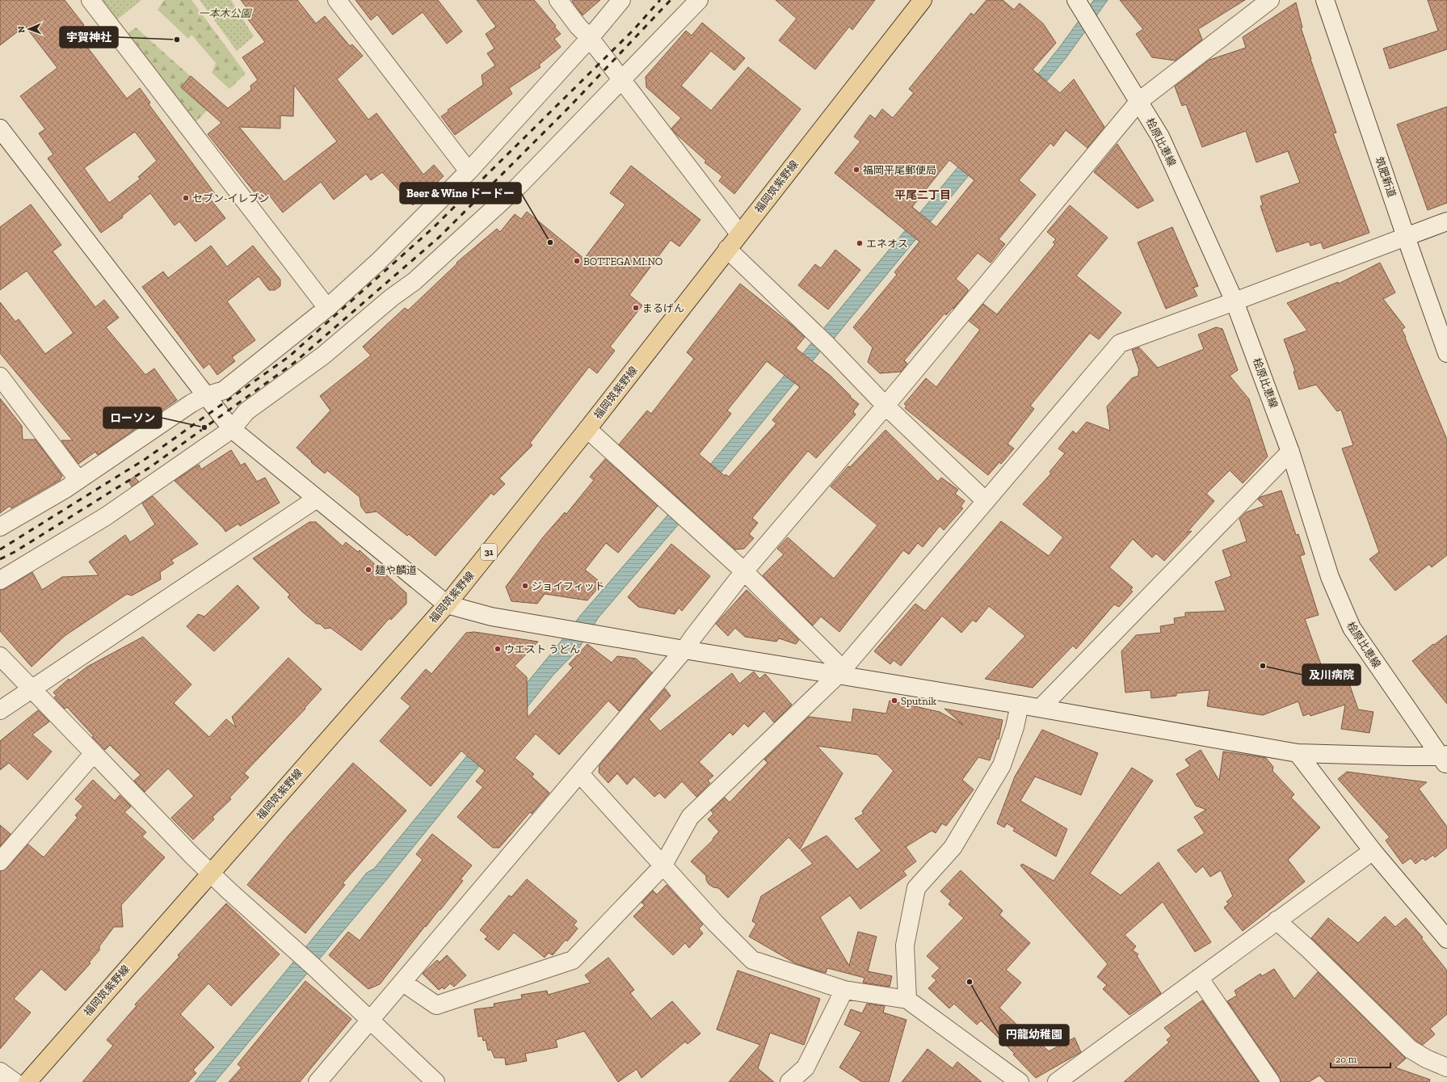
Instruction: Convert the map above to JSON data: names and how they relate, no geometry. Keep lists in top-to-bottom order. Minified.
{"streets":{"main road":["福岡筑紫野線","31"],"street":["桧原比恵線","筑肥新道"]},"districts":["平尾二丁目"],"parks":["一本木公園"],"places":["宇賀神社","福岡平尾郵便局","セブン-イレブン","Beer & Wine ドードー","エネオス","BOTTEGA MI:NO","まるげん","ローソン","麺や麟道","ジョイフィット","ウエスト うどん","及川病院","Sputnik","円龍幼稚園"],"scale_bar":"20 m","north":"left"}
